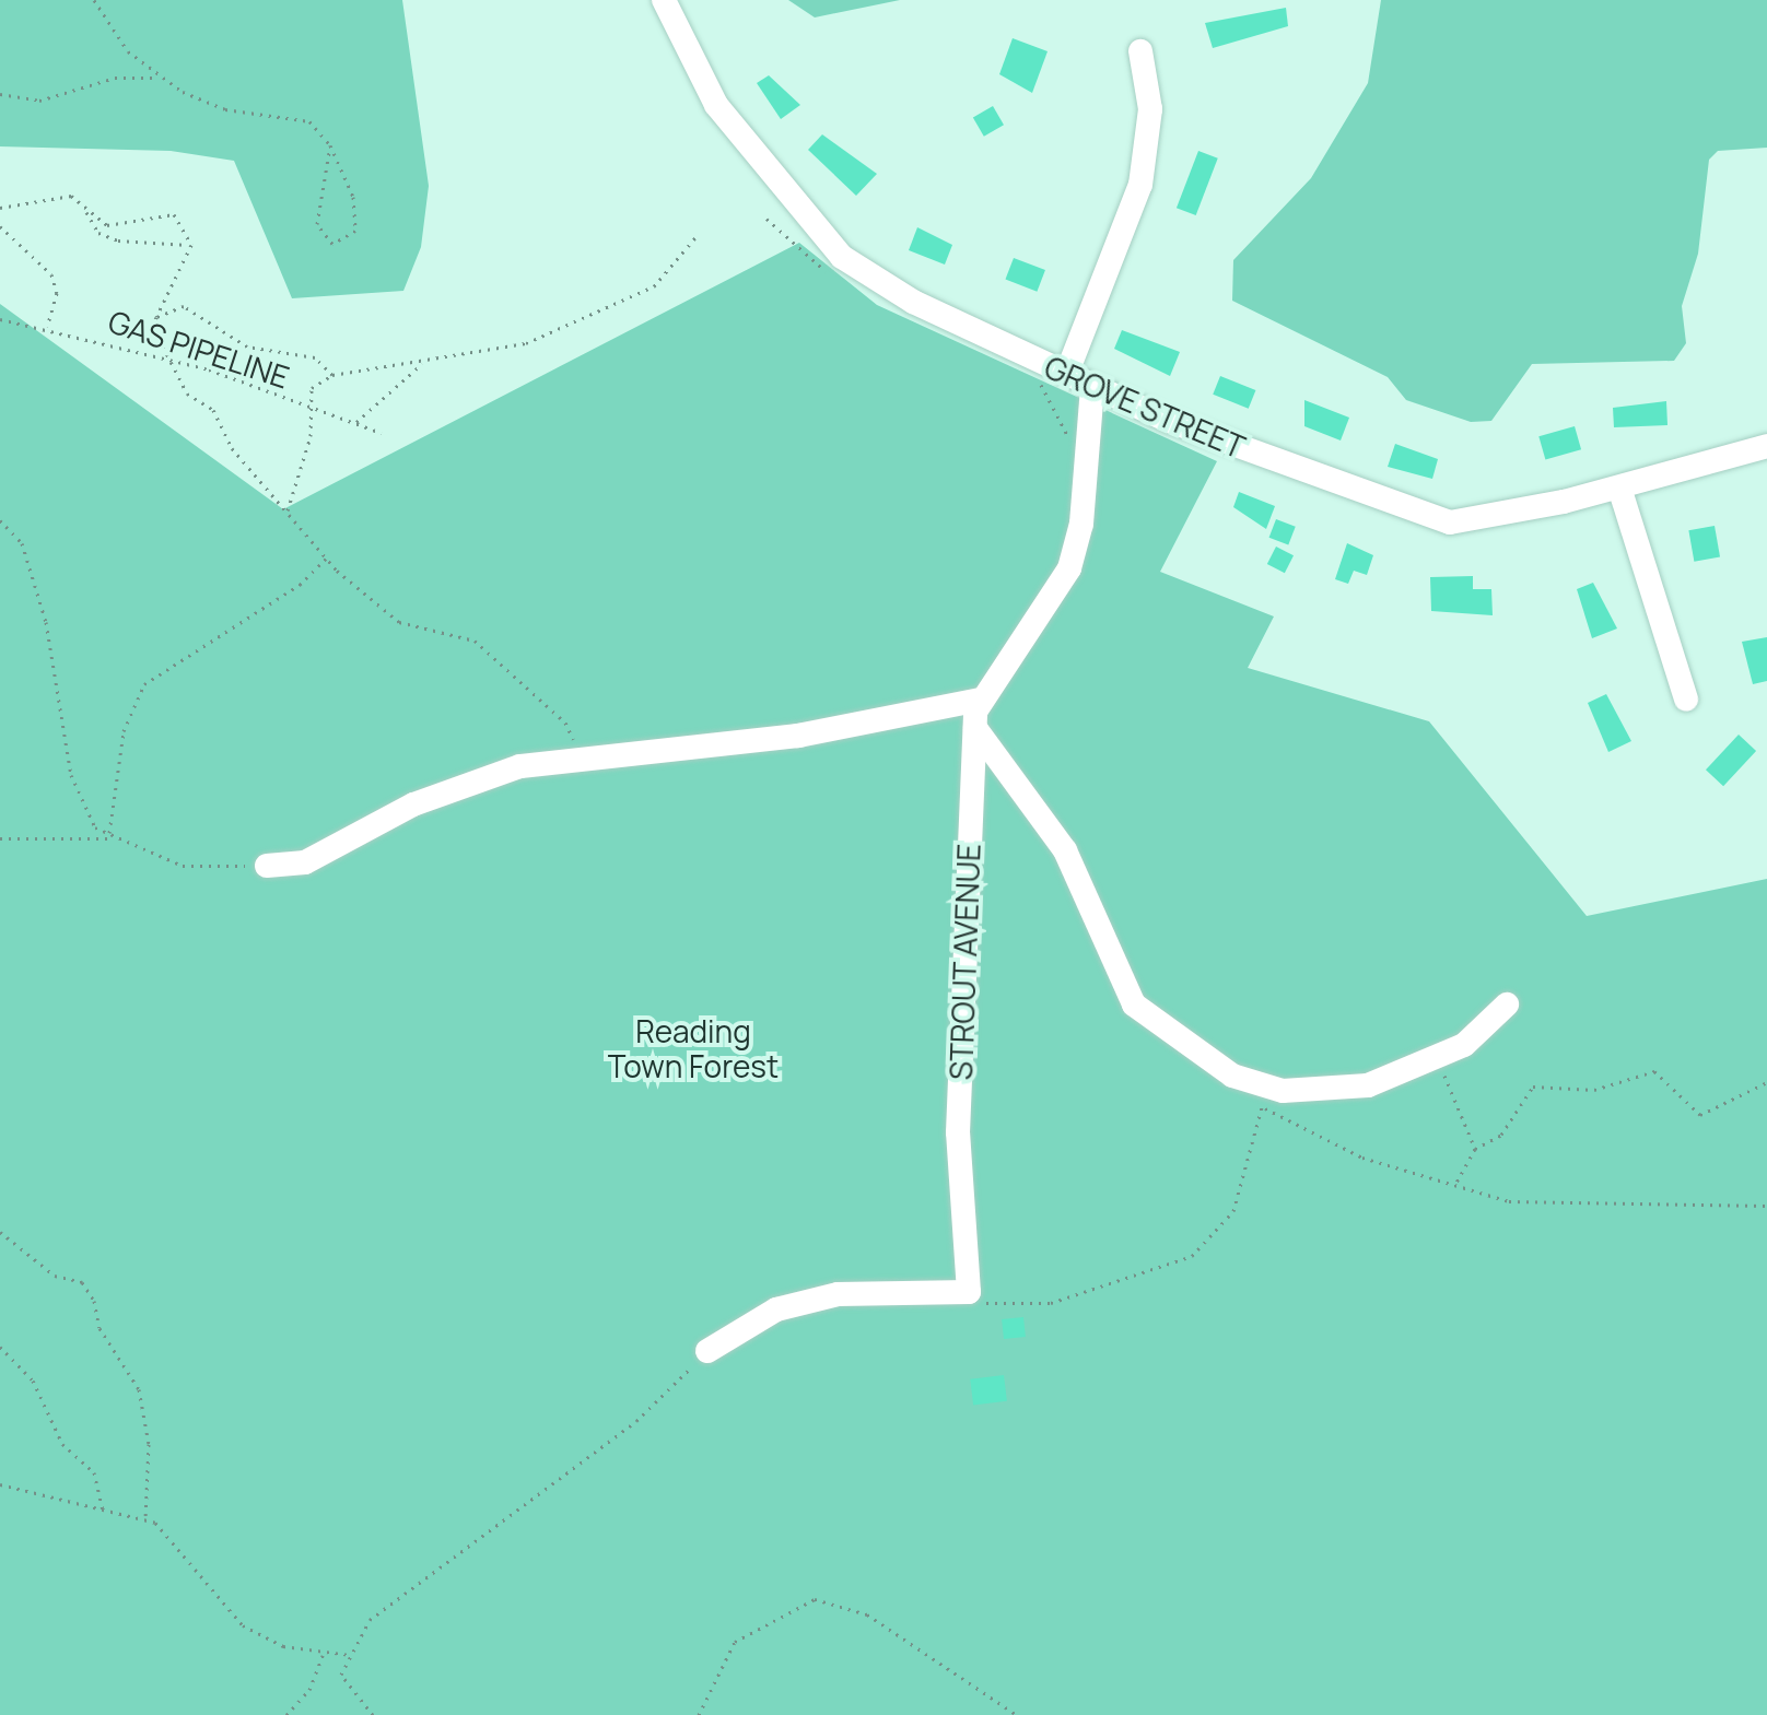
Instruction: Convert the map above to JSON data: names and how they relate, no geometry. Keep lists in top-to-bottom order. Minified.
{"streets":{"street":["GROVE STREET","STROUT AVENUE"],"path":["GAS PIPELINE"]},"crossings":[["GROVE STREET","STROUT AVENUE"]],"parks":["Reading Town Forest"]}
